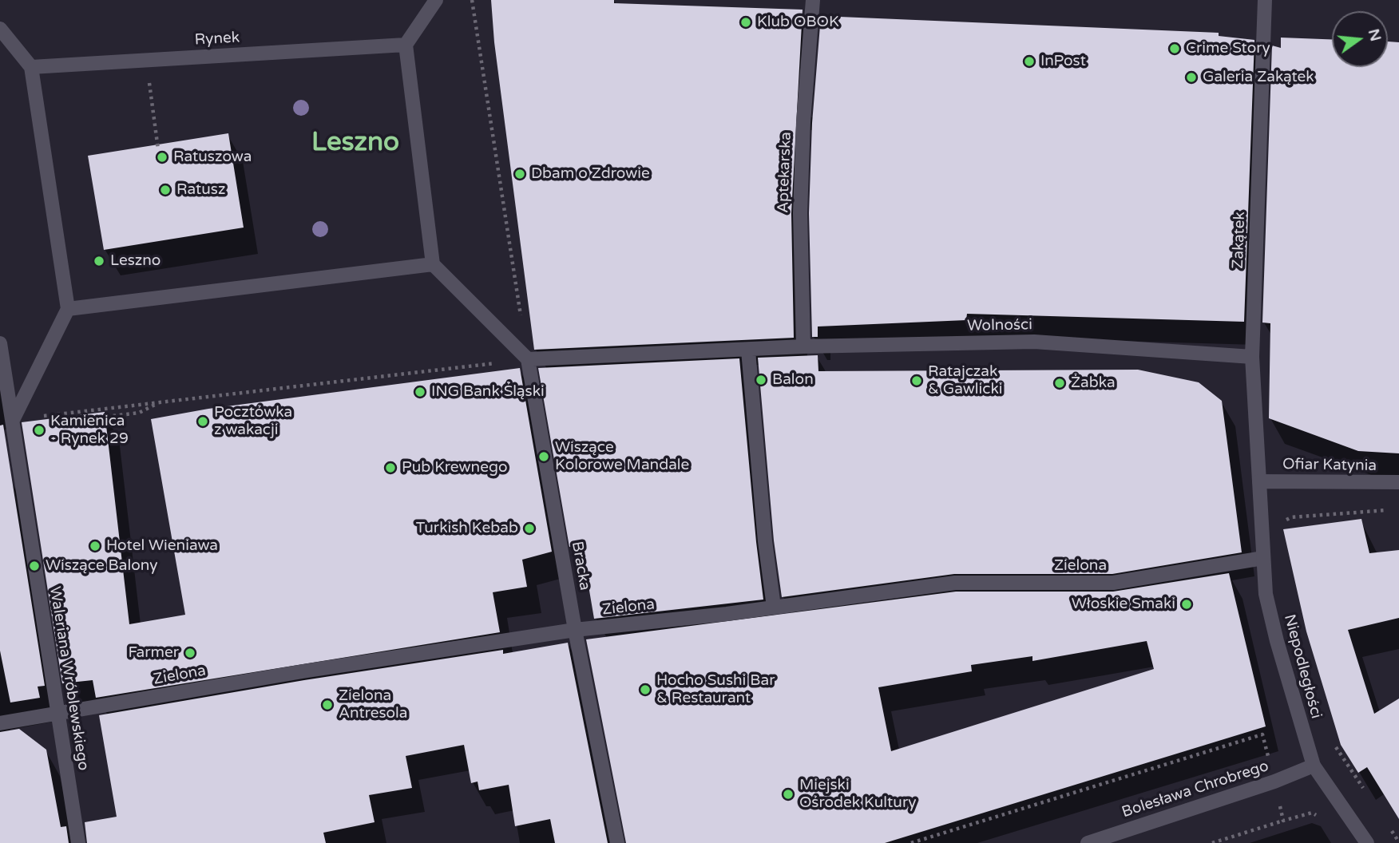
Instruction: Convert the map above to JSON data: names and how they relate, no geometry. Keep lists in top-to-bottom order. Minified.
{"streets":{"street":["Rynek","Aptekarska","Zakątek","Wolności","Ofiar Katynia","Bracka","Zielona","Niepodległości","Waleriana Wróblewskiego","Bolesława Chrobrego"]},"crossings":[["Aptekarska","Wolności"],["Zakątek","Wolności"],["Zakątek","Ofiar Katynia"],["Zakątek","Niepodległości"],["Wolności","Bracka"],["Ofiar Katynia","Niepodległości"],["Bracka","Zielona"],["Zielona","Niepodległości"],["Zielona","Waleriana Wróblewskiego"],["Niepodległości","Bolesława Chrobrego"]],"districts":["Leszno"],"places":["Klub OBOK","Crime Story","InPost","Galeria Zakątek","Ratuszowa","Dbam o Zdrowie","Ratusz","Leszno","Balon","Ratajczak & Gawlicki","Żabka","ING Bank Śląski","Pocztówka z wakacji","Kamienica - Rynek 29","Wiszące Kolorowe Mandale","Pub Krewnego","Turkish Kebab","Hotel Wieniawa","Wiszące Balony","Włoskie Smaki","Farmer","Hocho Sushi Bar & Restaurant","Zielona Antresola","Miejski Ośrodek Kultury"],"north":"right"}
